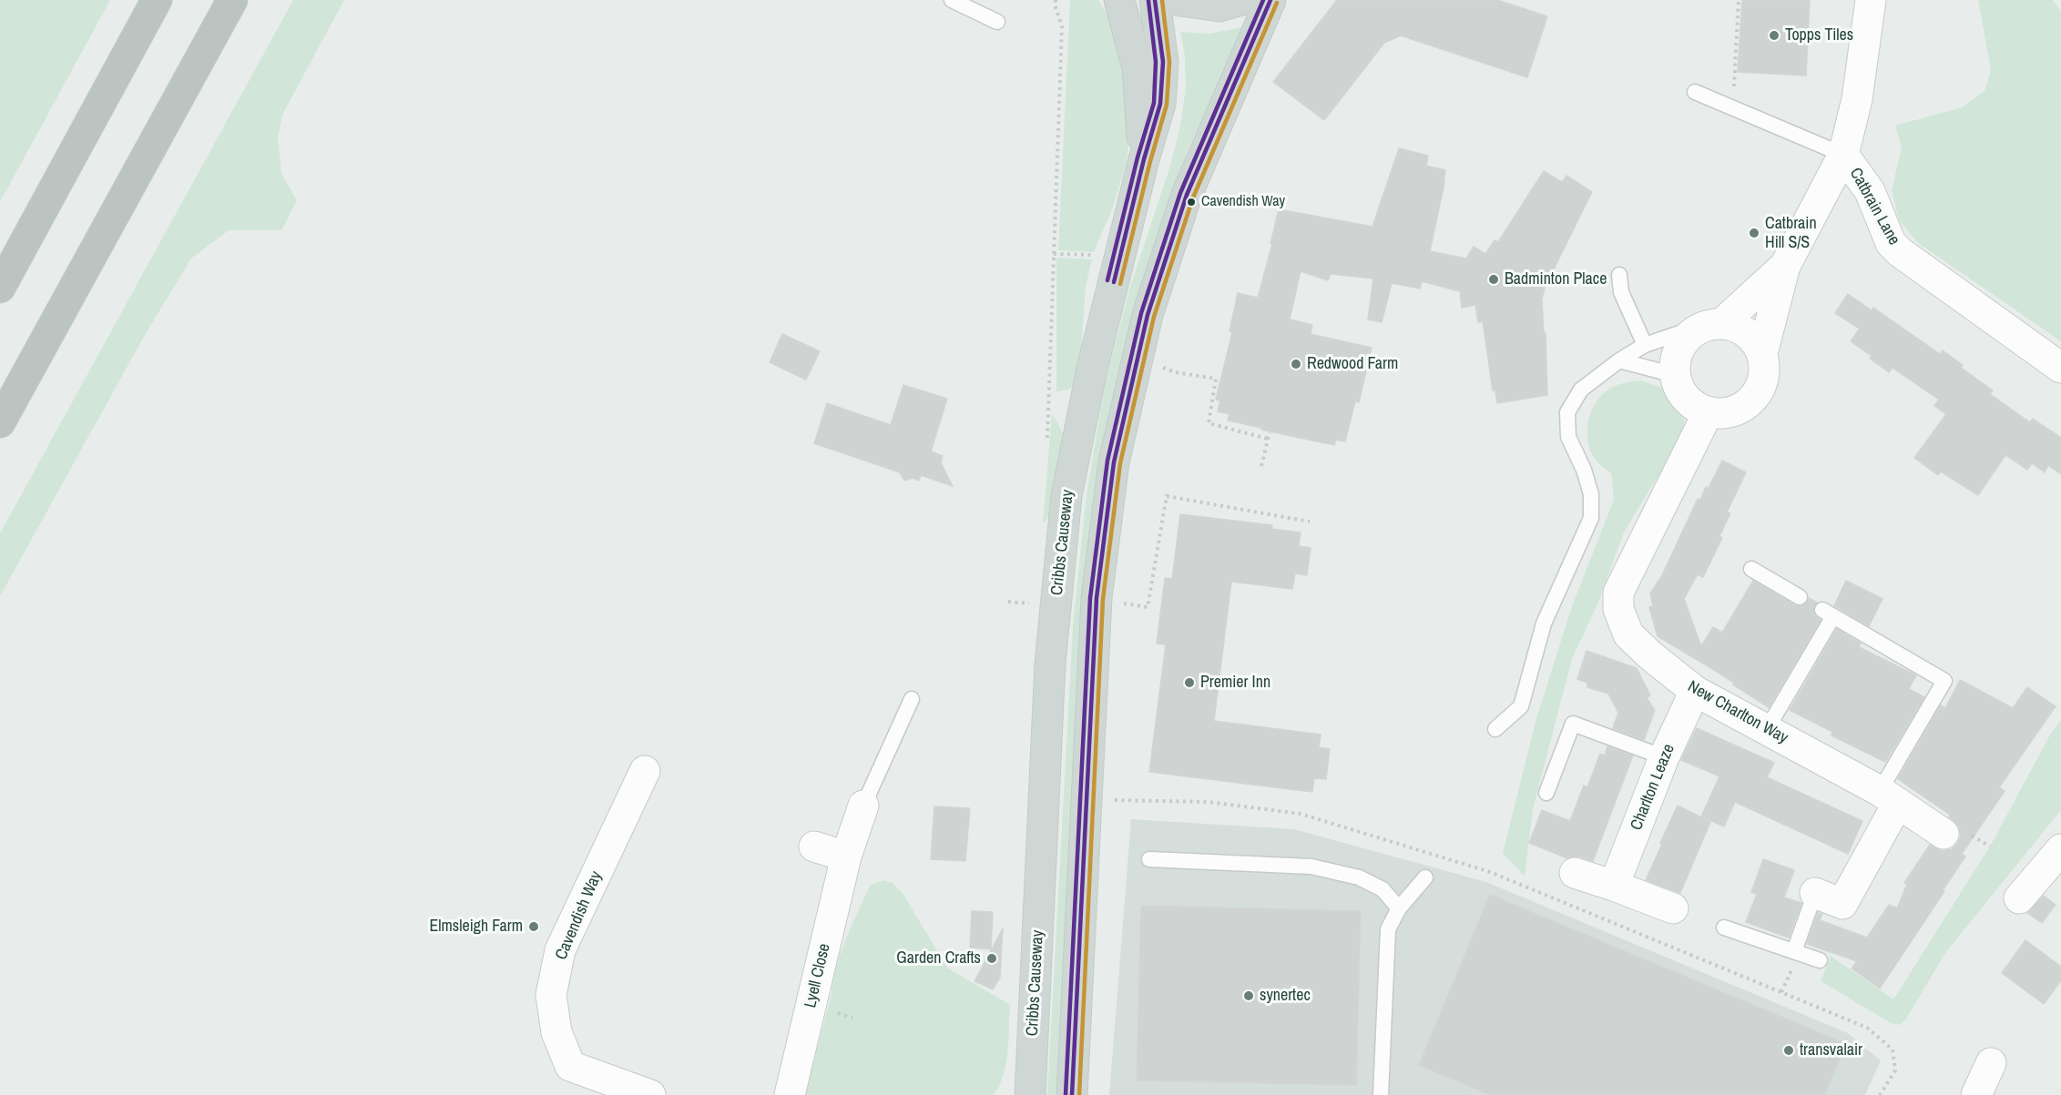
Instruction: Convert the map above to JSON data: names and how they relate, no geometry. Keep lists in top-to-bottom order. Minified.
{"streets":{"main road":["Cribbs Causeway"],"street":["Catbrain Lane","New Charlton Way","Charlton Leaze","Cavendish Way","Lyell Close"]},"crossings":[["New Charlton Way","Charlton Leaze"]],"places":["Topps Tiles","Cavendish Way","Catbrain Hill S/S","Badminton Place","Redwood Farm","Premier Inn","Elmsleigh Farm","Garden Crafts","synertec","transvalair"]}
